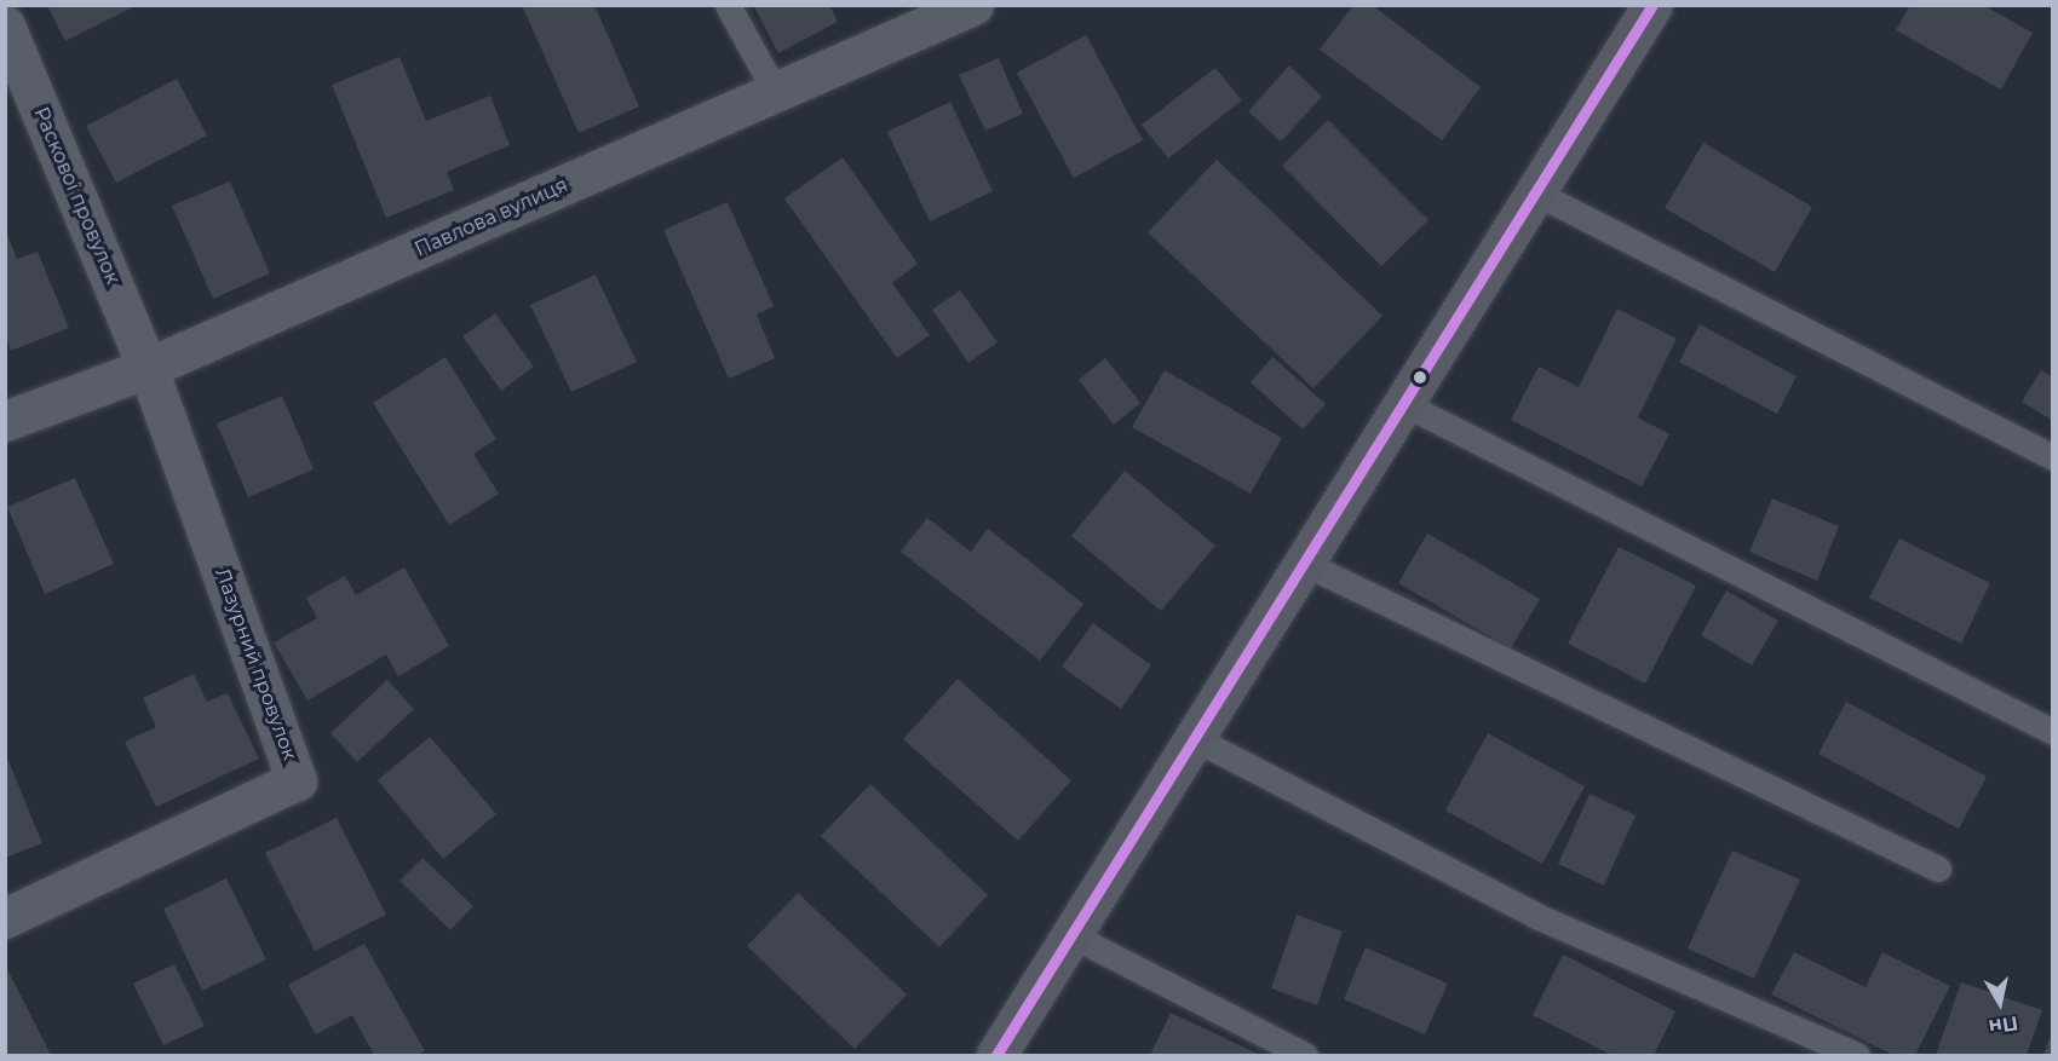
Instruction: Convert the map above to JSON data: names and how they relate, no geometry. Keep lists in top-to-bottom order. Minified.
{"streets":{"street":["Раскової провулок","Павлова вулиця","Лазурний провулок"]},"crossings":[["Раскової провулок","Павлова вулиця"],["Раскової провулок","Лазурний провулок"],["Павлова вулиця","Лазурний провулок"]],"north":"bottom"}
